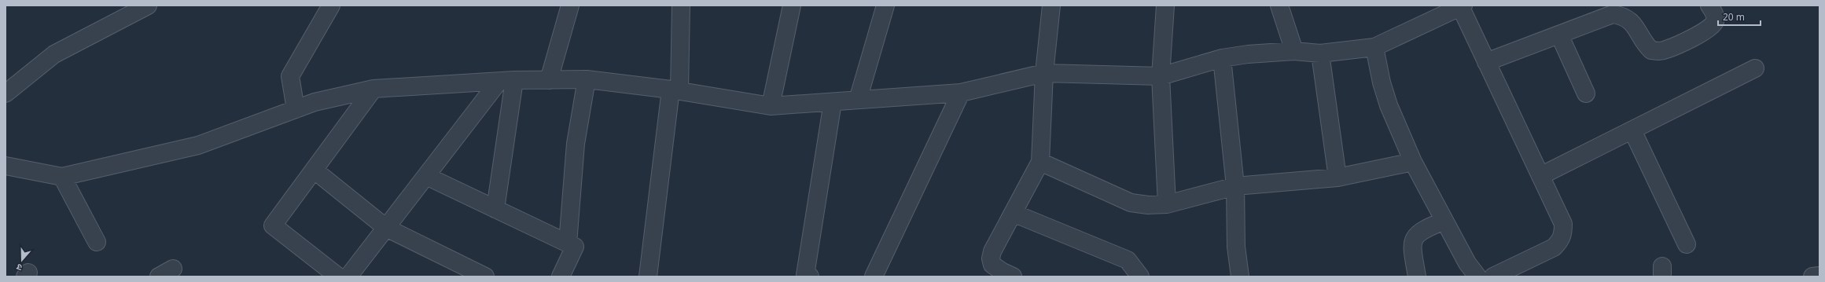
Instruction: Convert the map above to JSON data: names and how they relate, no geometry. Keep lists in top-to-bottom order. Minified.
{"scale_bar":"20 m","north":"bottom"}
